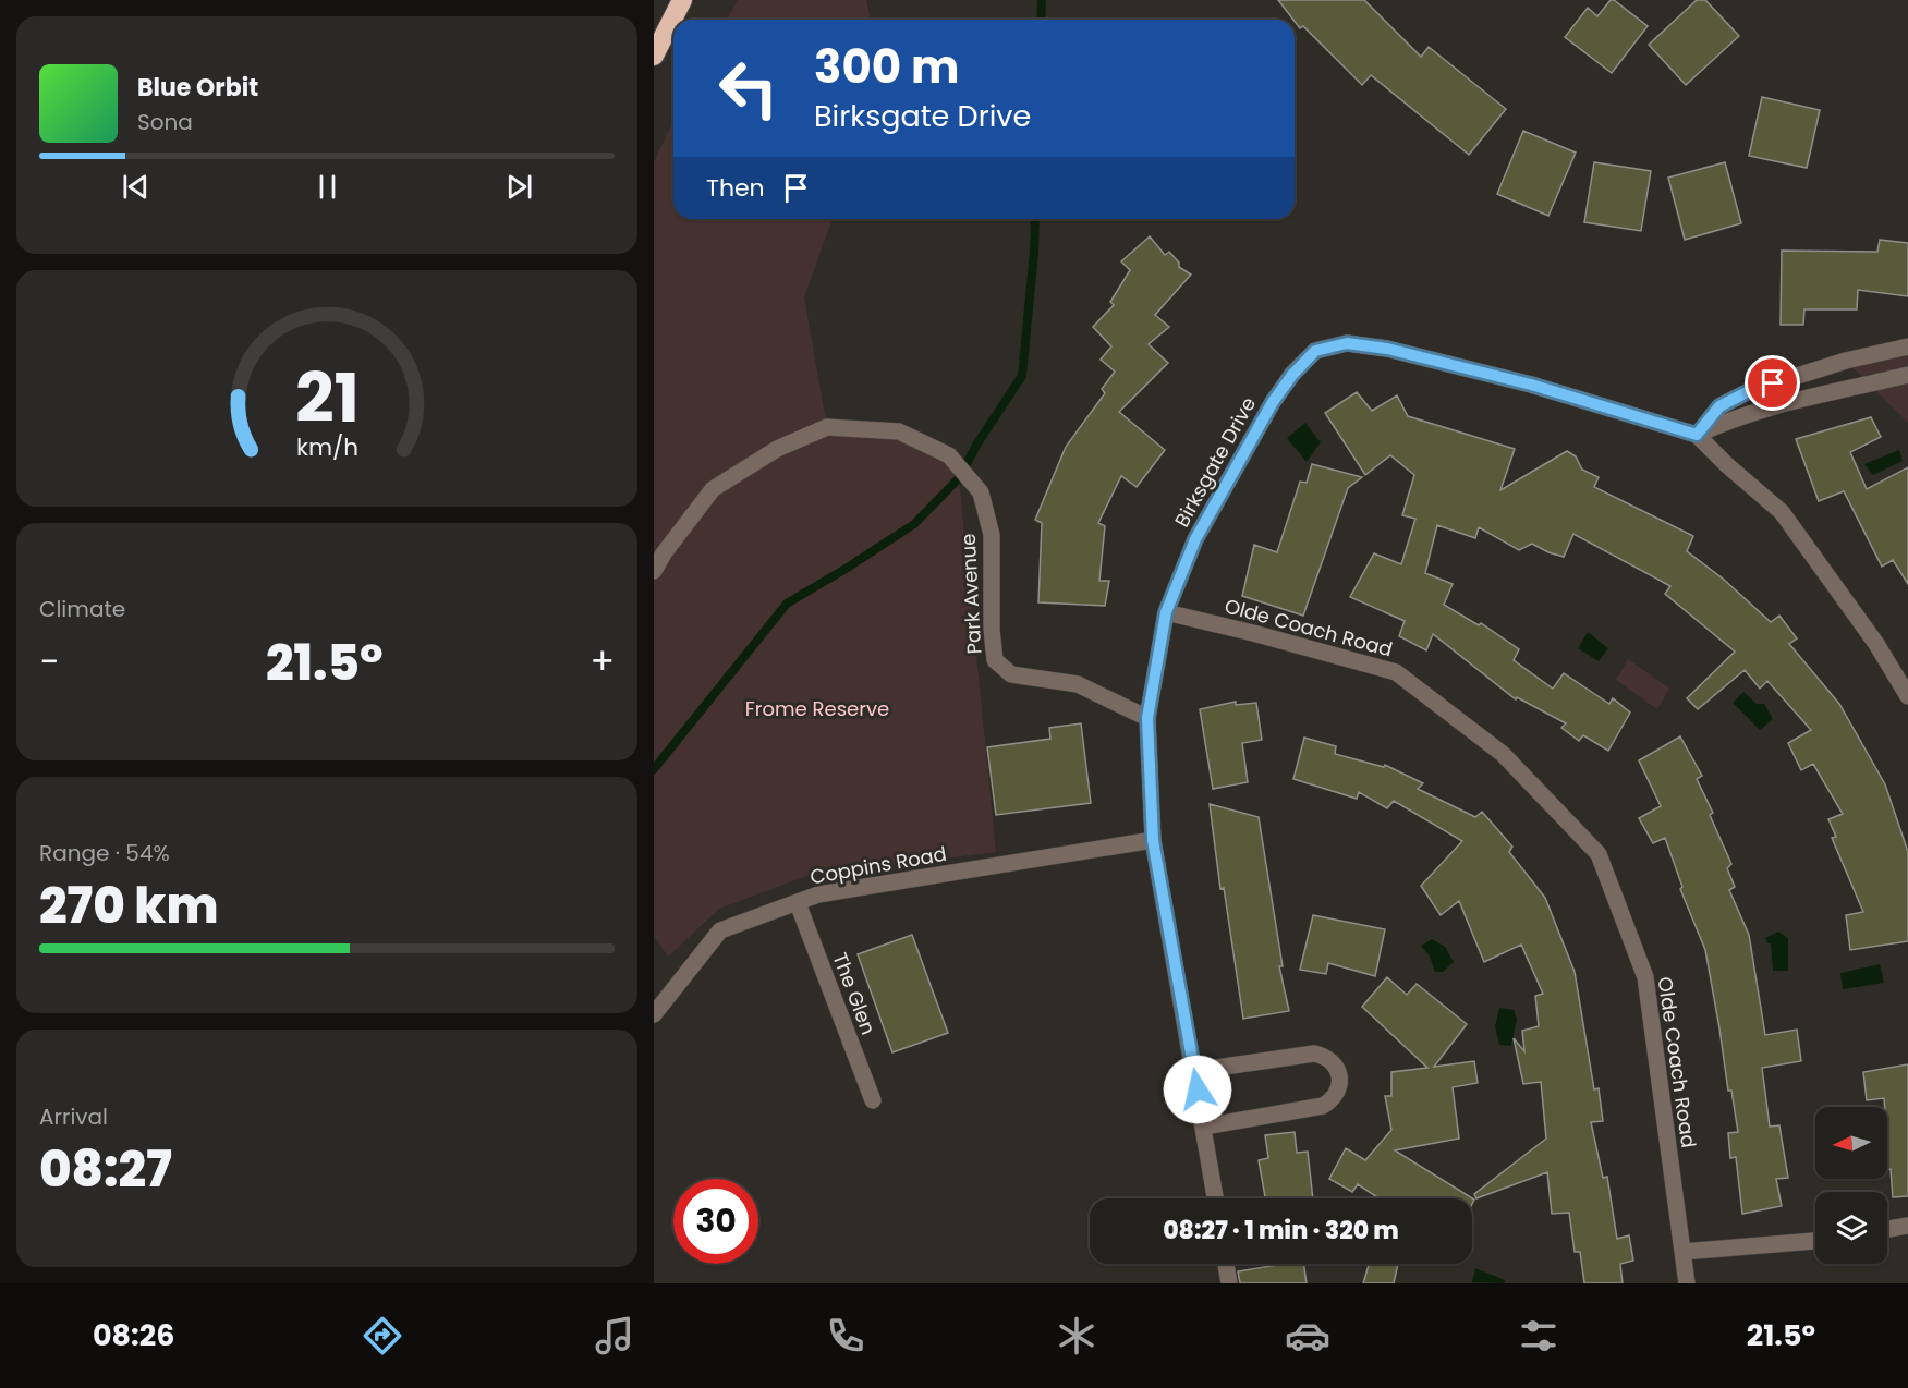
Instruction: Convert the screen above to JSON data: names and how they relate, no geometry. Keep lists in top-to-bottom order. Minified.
{"streets":{"street":["Birksgate Drive","Park Avenue","Olde Coach Road","Coppins Road","The Glen"]},"crossings":[["Birksgate Drive","Park Avenue"],["Birksgate Drive","Olde Coach Road"],["Birksgate Drive","Coppins Road"],["Coppins Road","The Glen"]],"parks":["Frome Reserve"],"north":"left","page":{"turn":["300 m","Birksgate Drive"],"song":["Blue Orbit","Sona"],"then":"Then","tile":["Climate",["Range · 54%","270 km"],["Arrival","08:27"]],"heat":["−","21.5°","+"],"limit":"30","trip":"08:27 · 1 min · 320 m","tabs":["08:26","21.5°"],"gauge":["21","km/h"]}}
